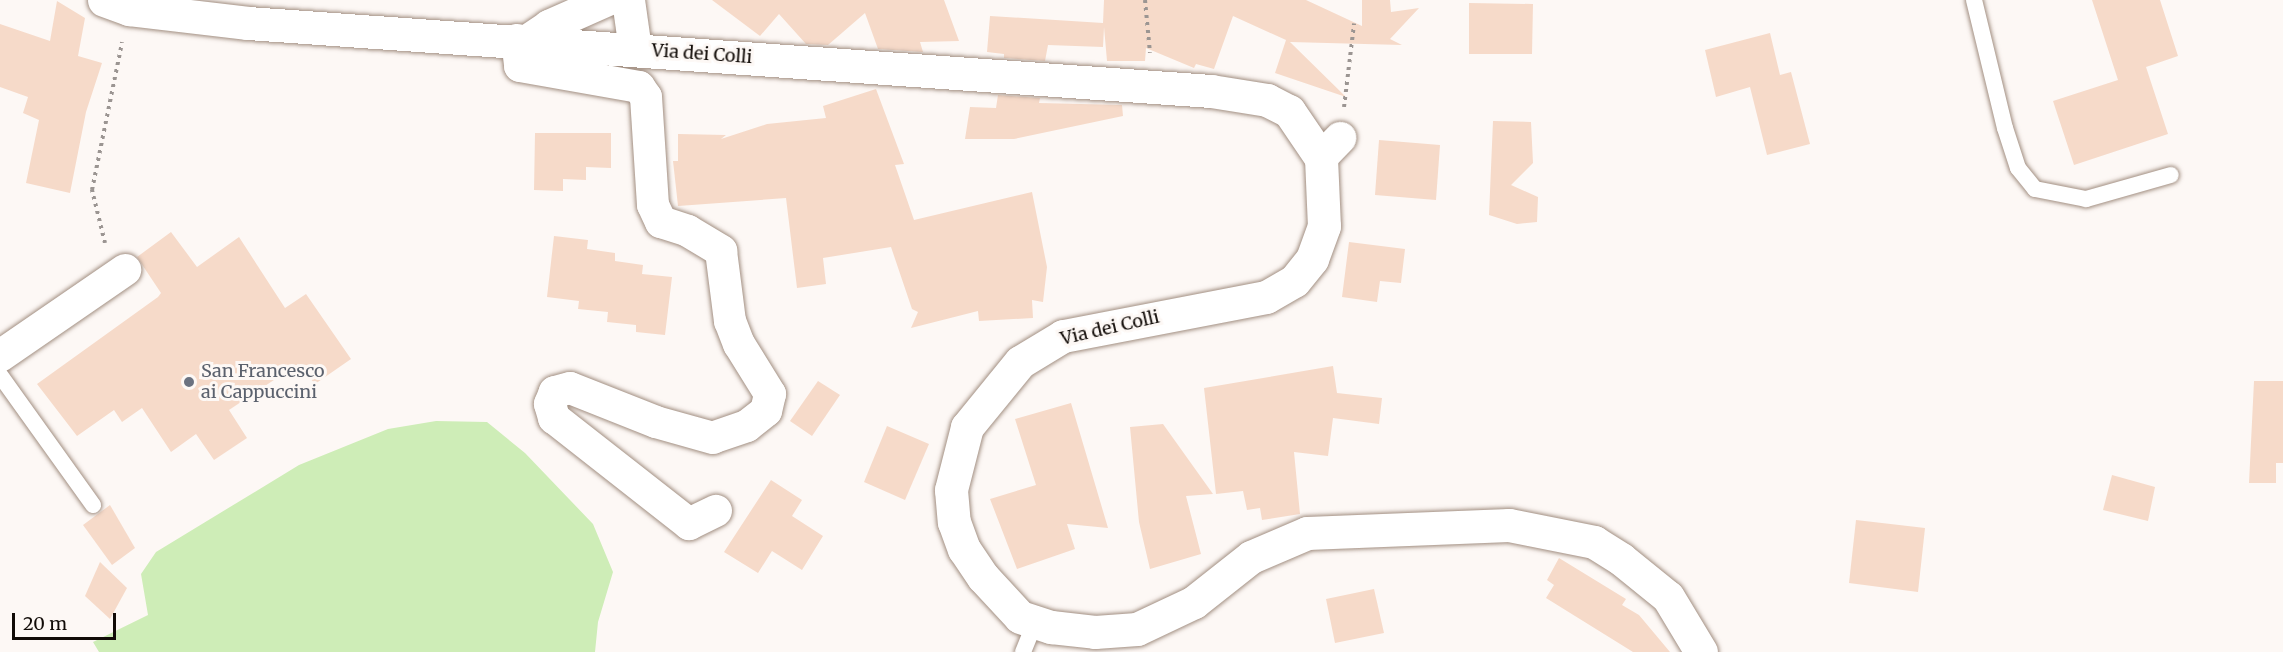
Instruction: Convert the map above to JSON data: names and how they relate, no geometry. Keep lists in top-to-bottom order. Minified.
{"streets":{"street":["Via dei Colli"]},"places":["San Francesco ai Cappuccini"],"scale_bar":"20 m"}
